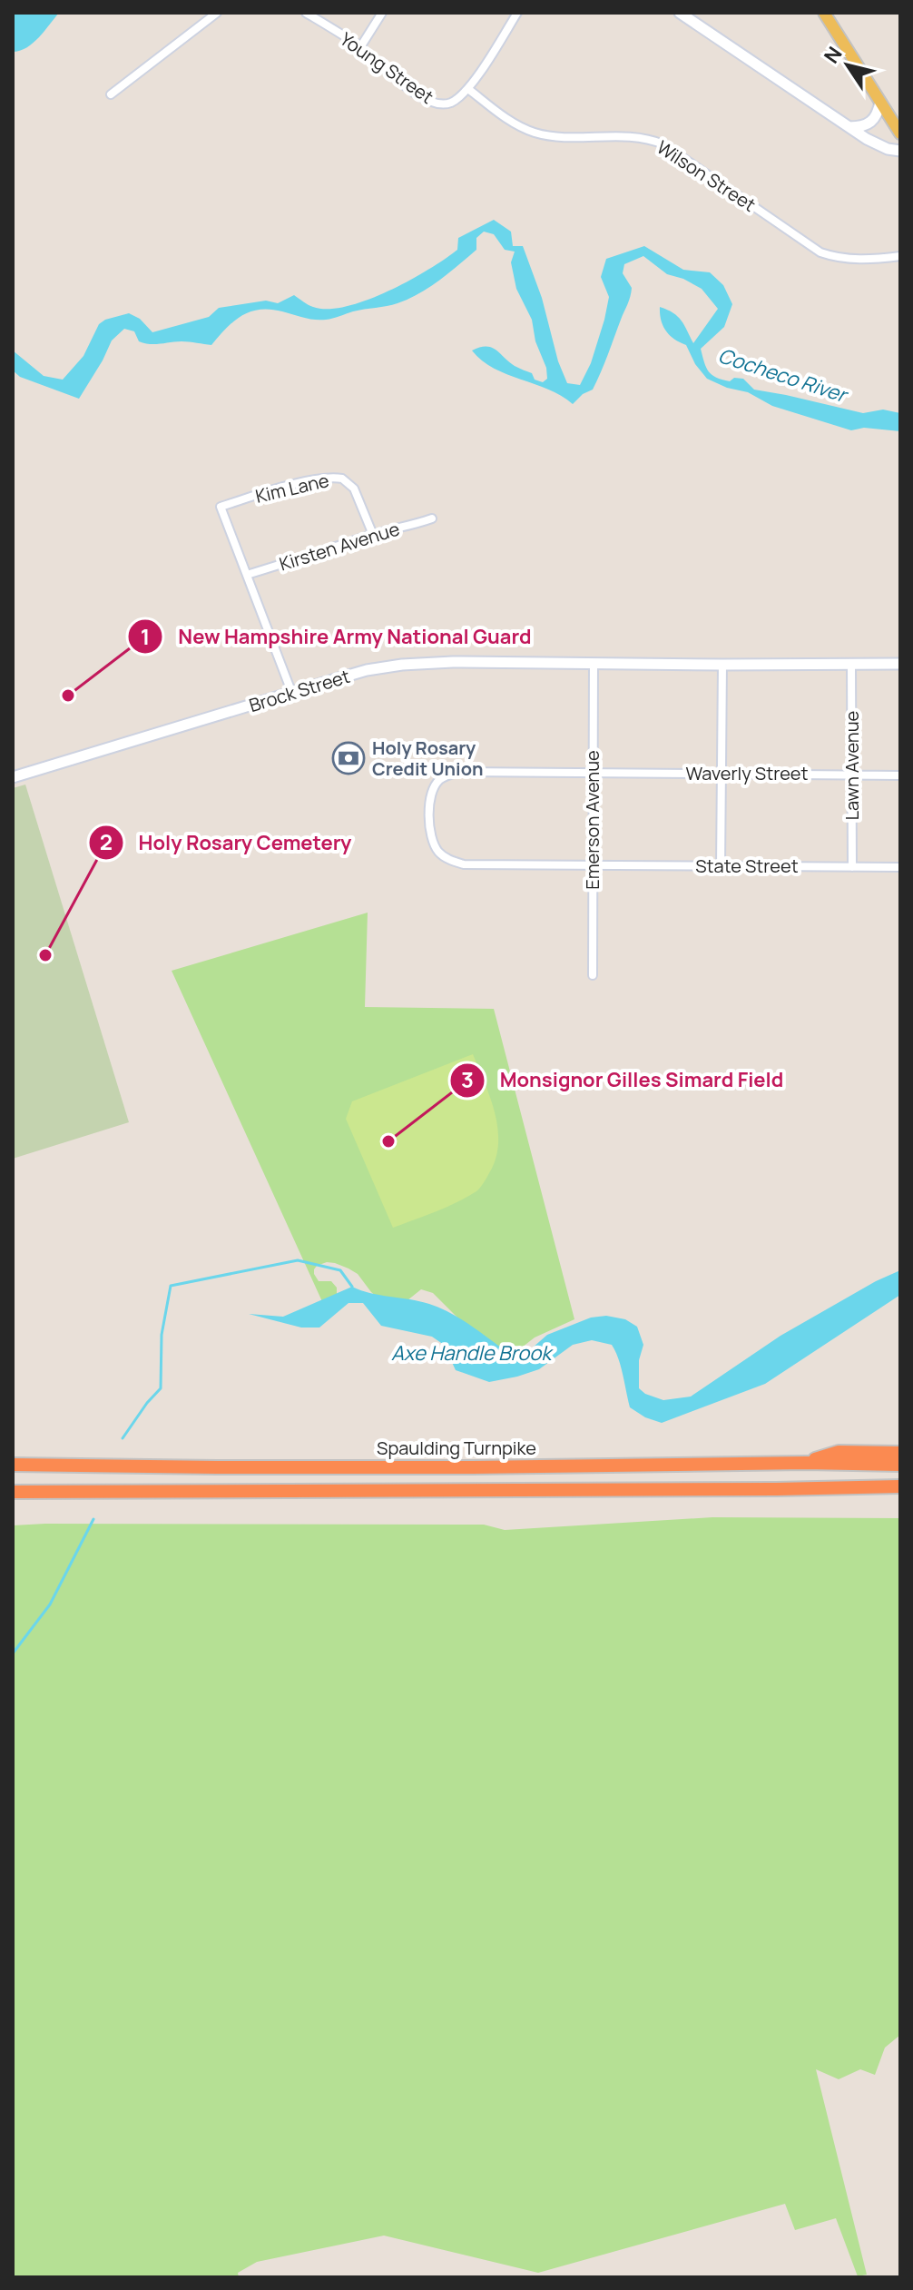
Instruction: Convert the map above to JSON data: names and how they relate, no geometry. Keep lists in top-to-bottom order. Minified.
{"streets":{"highway":["Spaulding Turnpike"],"street":["Young Street","Wilson Street","Kim Lane","Kirsten Avenue","Brock Street","Lawn Avenue","Waverly Street","Emerson Avenue","State Street"]},"crossings":[["Young Street","Wilson Street"],["Kim Lane","Kirsten Avenue"],["Brock Street","Lawn Avenue"],["Brock Street","Emerson Avenue"],["Lawn Avenue","Waverly Street"],["Lawn Avenue","State Street"],["Waverly Street","Emerson Avenue"],["Waverly Street","State Street"],["Emerson Avenue","State Street"]],"water":["Cocheco River","Axe Handle Brook"],"places":{"other":["New Hampshire Army National Guard","Holy Rosary Cemetery","Monsignor Gilles Simard Field"],"bank":["Holy Rosary Credit Union"]},"north":"top left"}
